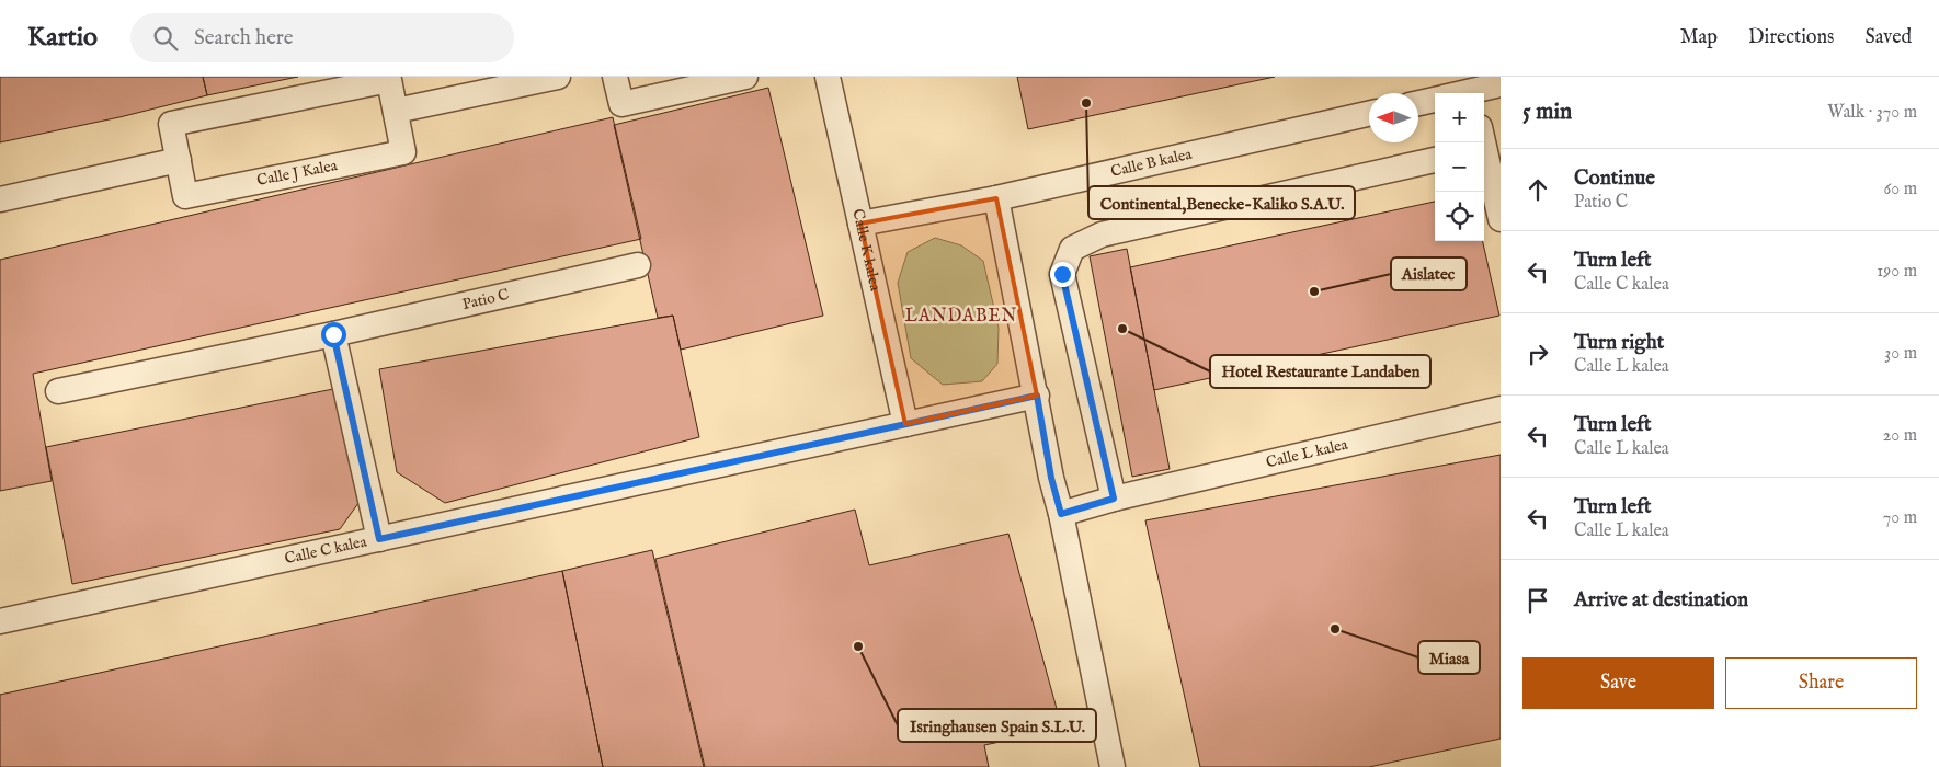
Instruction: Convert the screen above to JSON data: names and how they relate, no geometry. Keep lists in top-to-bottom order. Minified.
{"streets":{"street":["Calle B kalea","Calle J Kalea","Calle K kalea","Patio C","Calle L kalea","Calle C kalea"]},"crossings":[["Calle B kalea","Calle K kalea"],["Calle K kalea","Calle C kalea"]],"districts":["LANDABEN"],"places":["Continental,Benecke-Kaliko S.A.U.","Aislatec","Hotel Restaurante Landaben","Miasa","Isringhausen Spain S.L.U."],"north":"left","page":{"header":"Kartio","search":"Search here","nav":["Map","Directions","Saved"],"heading":["5 min","Walk · 370 m"],"map_buttons":["+","−"],"list":[["Continue","Patio C","60 m"],["Turn left","Calle C kalea","190 m"],["Turn right","Calle L kalea","30 m"],["Turn left","Calle L kalea","20 m"],["Turn left","Calle L kalea","70 m"],"Arrive at destination"],"buttons":["Save","Share"]}}
